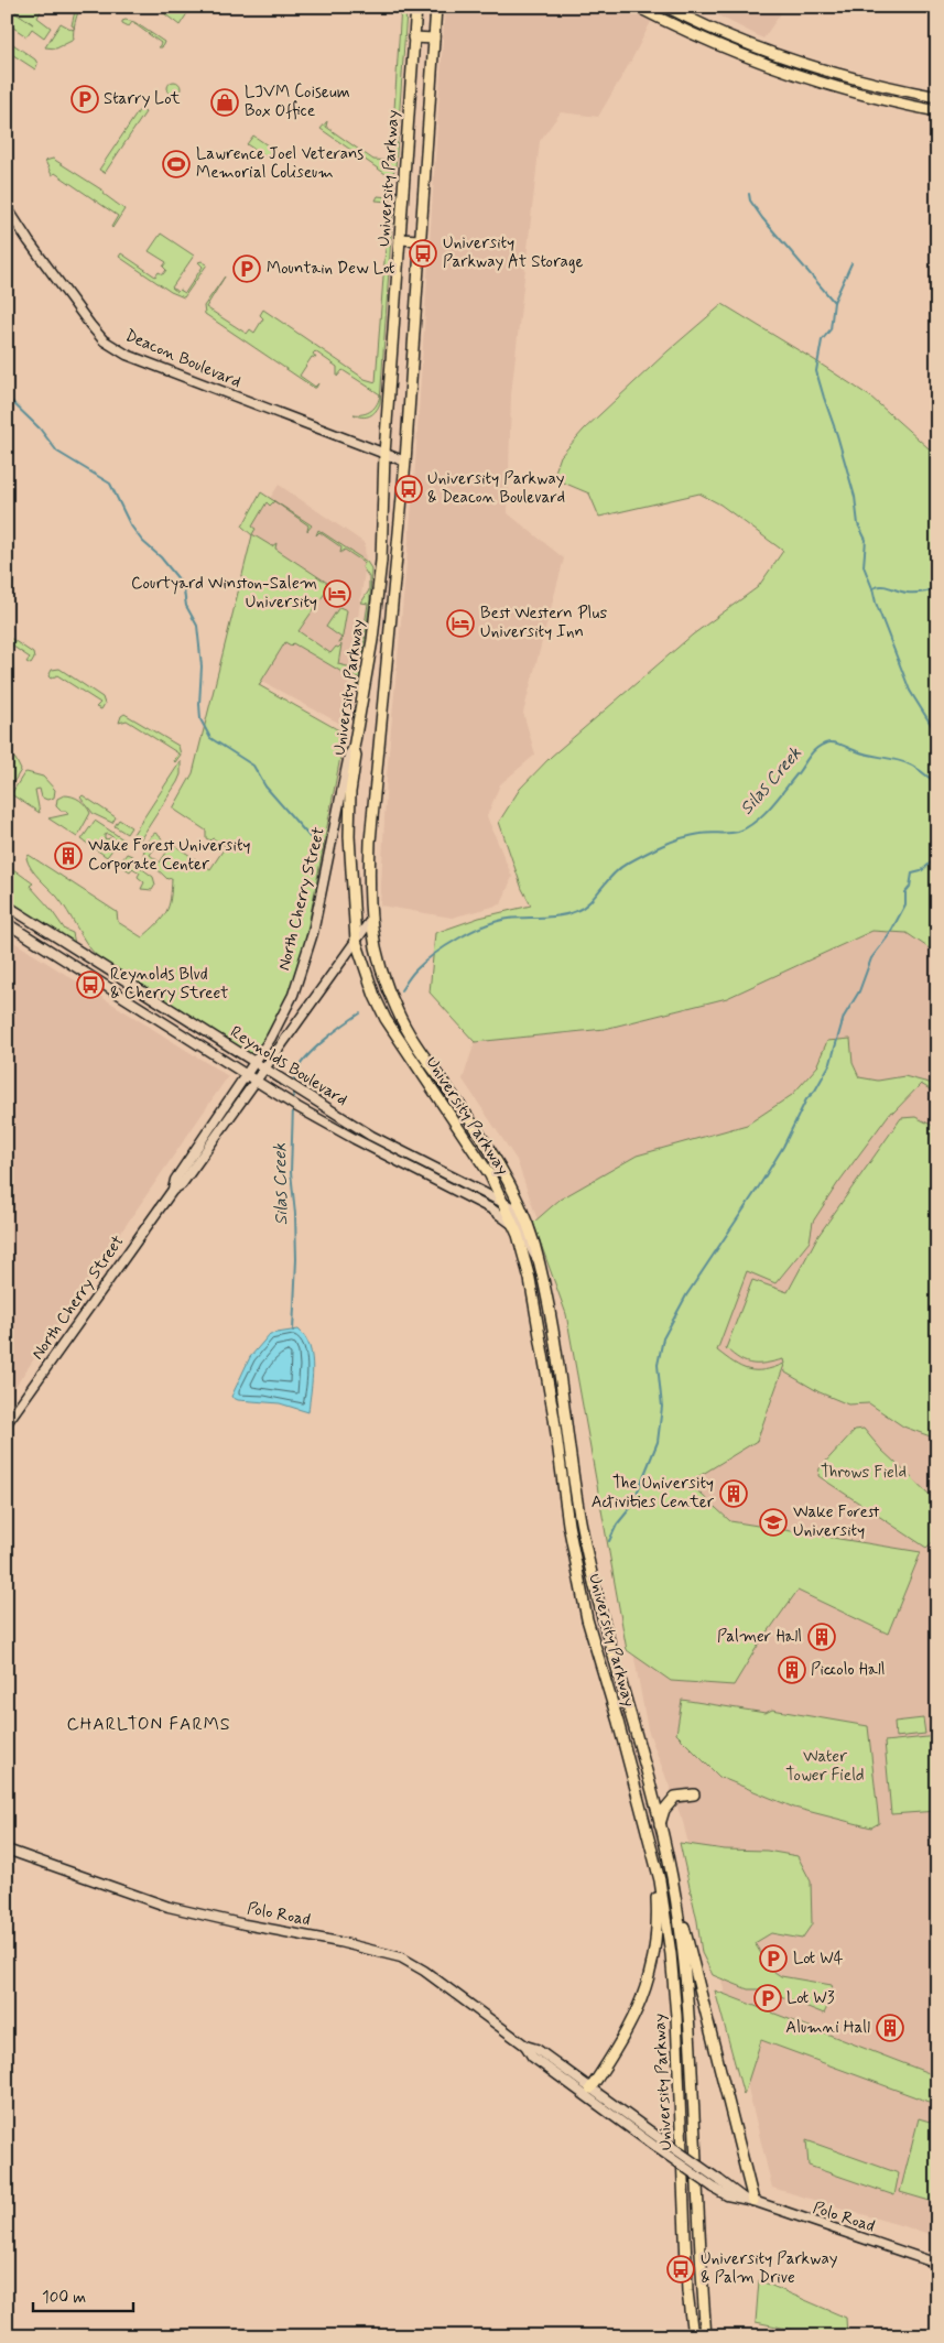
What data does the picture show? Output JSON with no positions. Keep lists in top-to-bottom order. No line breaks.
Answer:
{"streets":{"main road":["University Parkway","Deacon Boulevard","North Cherry Street","Reynolds Boulevard","Polo Road"]},"crossings":[["University Parkway","Deacon Boulevard"],["University Parkway","North Cherry Street"],["University Parkway","Reynolds Boulevard"],["North Cherry Street","Reynolds Boulevard"]],"districts":["CHARLTON FARMS"],"water":["Silas Creek"],"parks":["Throws Field","Water Tower Field"],"places":{"parking":["Starry Lot","Mountain Dew Lot","Lot W4","Lot W3"],"shop":["LJVM Coiseum Box Office"],"sports":["Lawrence Joel Veterans Memorial Coliseum"],"bus stop":["University Parkway At Storage","University Parkway & Deacon Boulevard","Reynolds Blvd & Cherry Street","University Parkway & Palm Drive"],"hotel":["Courtyard Winston-Salem University","Best Western Plus University Inn"],"building":["Wake Forest University Corporate Center","The University Activities Center","Palmer Hall","Piccolo Hall","Alumni Hall"],"school or university":["Wake Forest University"]},"scale_bar":"100 m"}
